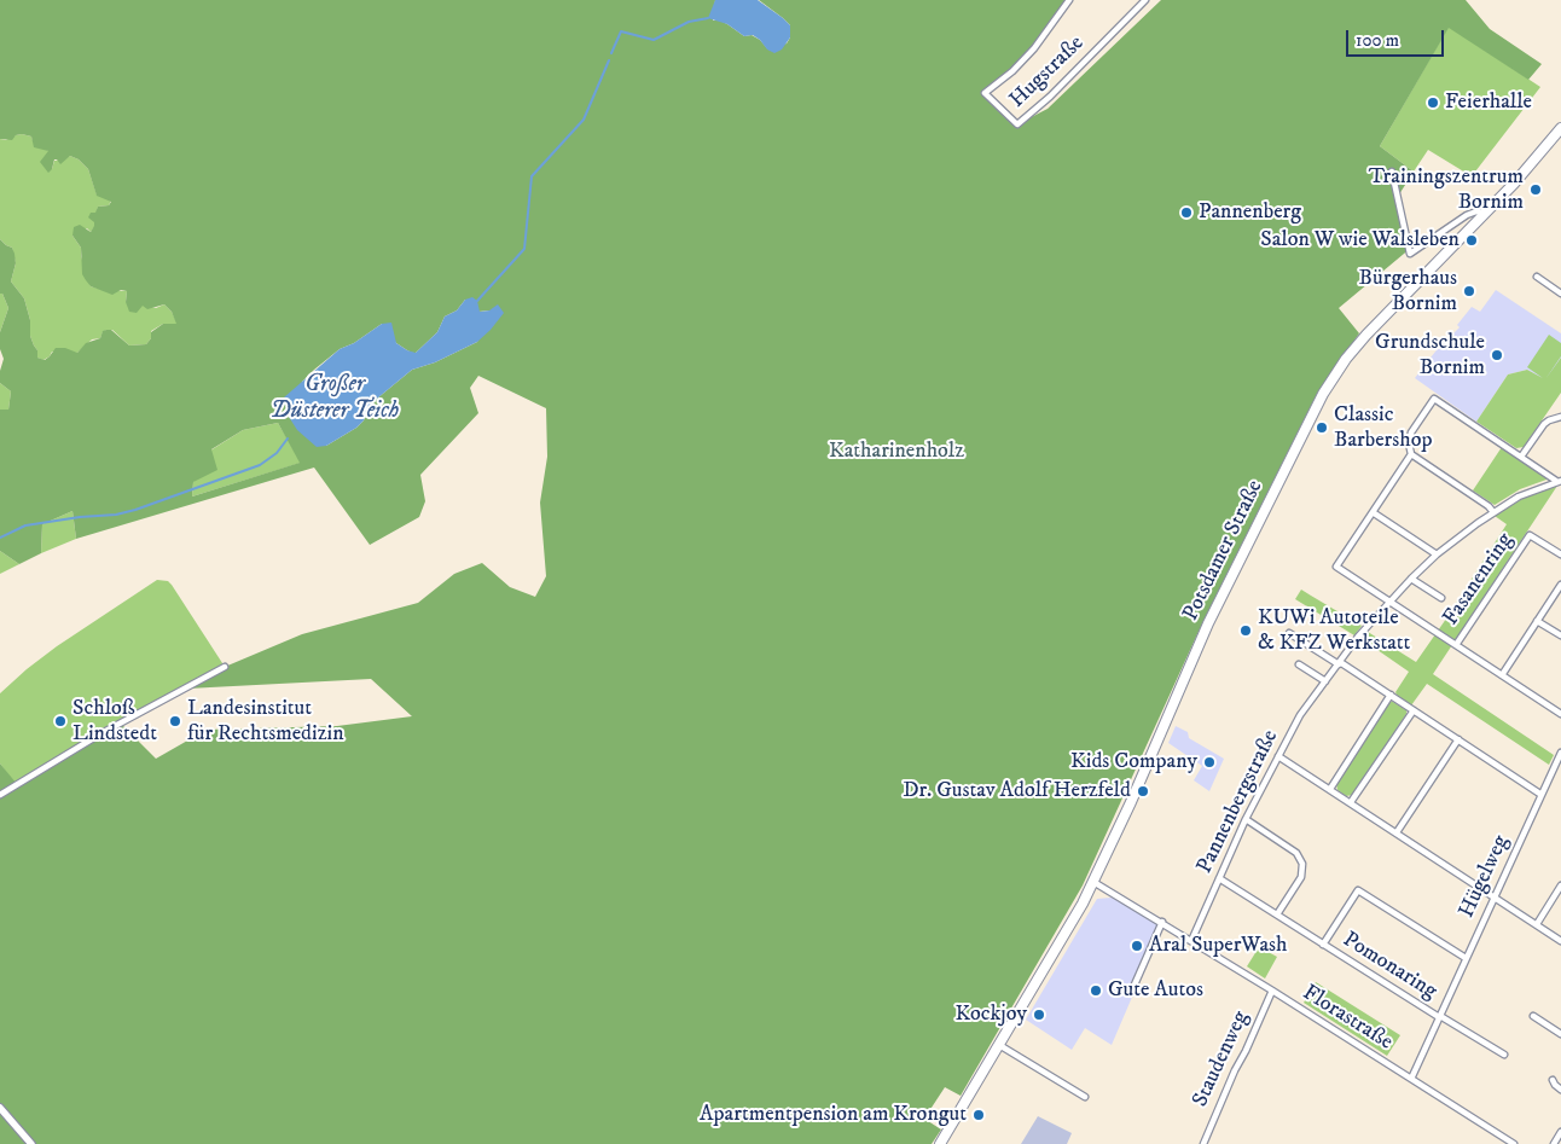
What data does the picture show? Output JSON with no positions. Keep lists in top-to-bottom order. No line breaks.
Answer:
{"streets":{"main road":["Potsdamer Straße"],"street":["Hugstraße","Fasanenring","Pannenbergstraße","Hügelweg","Pomonaring","Florastraße","Staudenweg"]},"crossings":[["Potsdamer Straße","Florastraße"],["Fasanenring","Pannenbergstraße"],["Pannenbergstraße","Pomonaring"],["Pannenbergstraße","Florastraße"],["Hügelweg","Pomonaring"],["Hügelweg","Florastraße"],["Florastraße","Staudenweg"]],"water":["Großer Düsterer Teich"],"parks":["Katharinenholz"],"places":["Feierhalle","Trainingszentrum Bornim","Pannenberg","Salon W wie Walsleben","Bürgerhaus Bornim","Grundschule Bornim","Classic Barbershop","KUWi Autoteile & KFZ Werkstatt","Schloß Lindstedt","Landesinstitut für Rechtsmedizin","Kids Company","Dr. Gustav Adolf Herzfeld","Aral SuperWash","Gute Autos","Kockjoy","Apartmentpension am Krongut"],"scale_bar":"100 m"}
